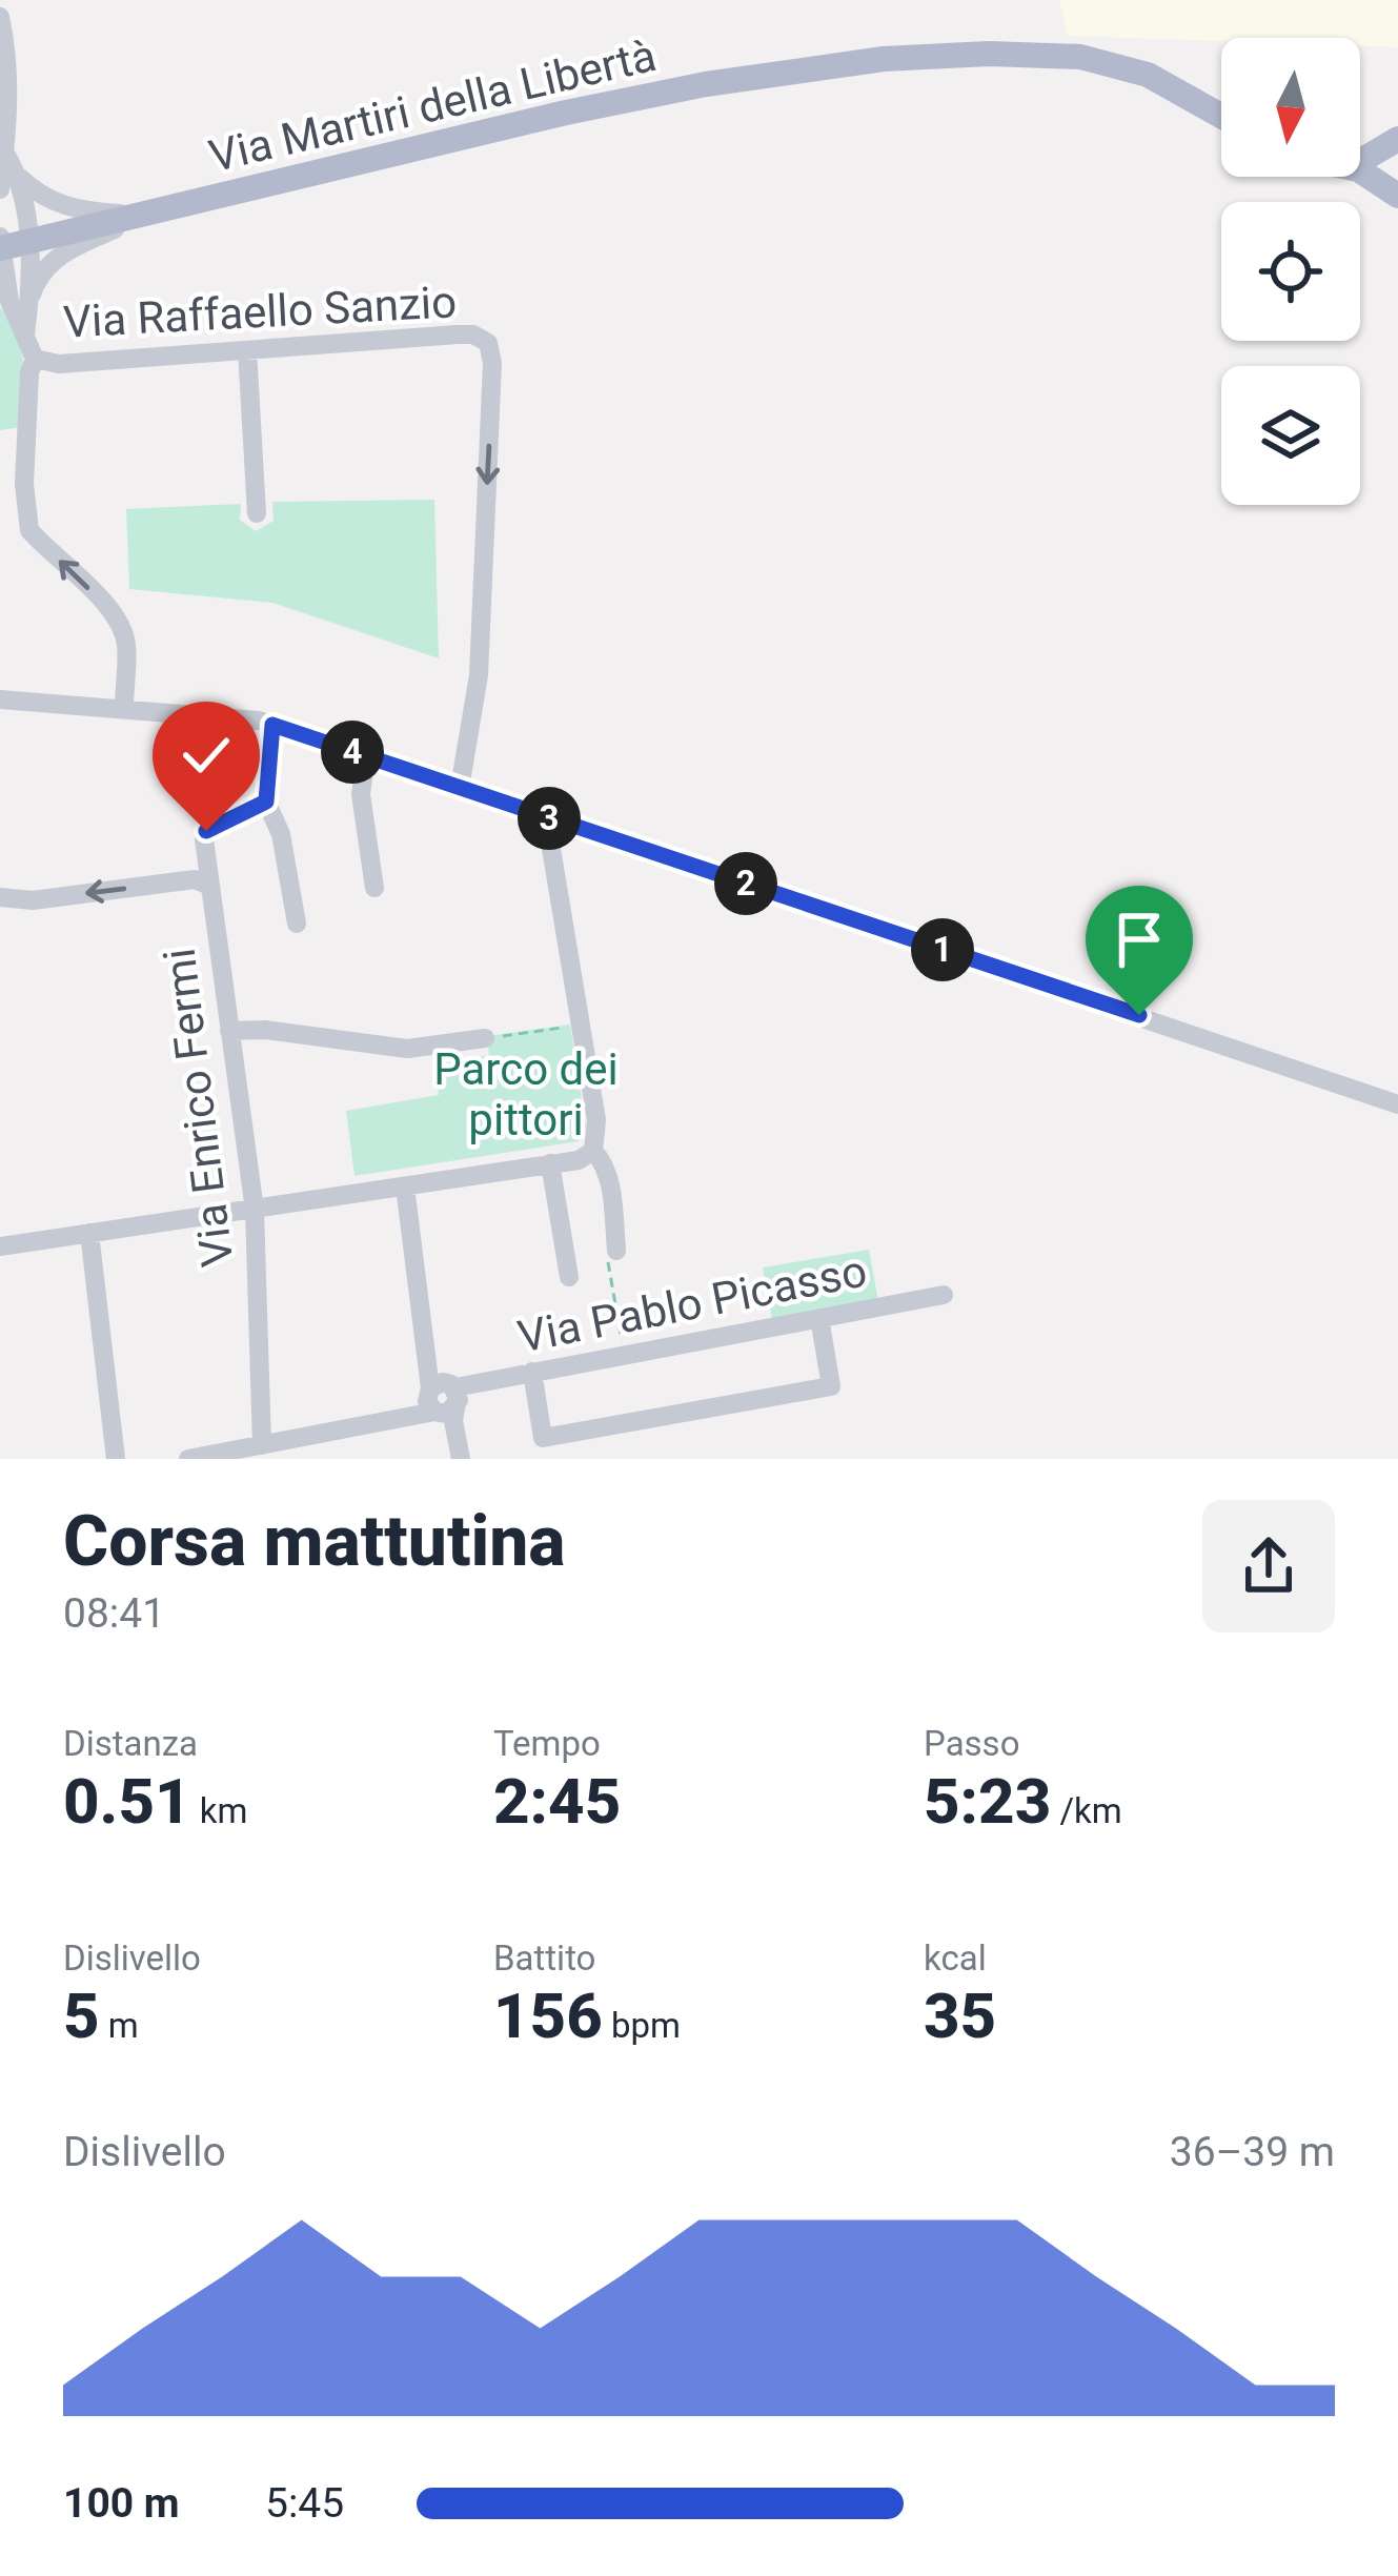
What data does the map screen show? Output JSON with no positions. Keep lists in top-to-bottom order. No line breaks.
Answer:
{"streets":{"main road":["Via Martiri della Libertà"],"street":["Via Raffaello Sanzio","Via Enrico Fermi","Via Pablo Picasso"]},"crossings":[["Via Enrico Fermi","Via Pablo Picasso"]],"parks":["Parco dei pittori"],"north":"bottom","page":{"pins":["4","3","2","1"],"heading":["Corsa mattutina","08:41"],"stats":[["Distanza","0.51 km"],["Tempo","2:45"],["Passo","5:23 /km"],["Dislivello","5 m"],["Battito","156 bpm"],["kcal","35"]],"chart":["Dislivello","36–39 m"],"list":[{"name":"100 m","note":"5:45"}]}}
